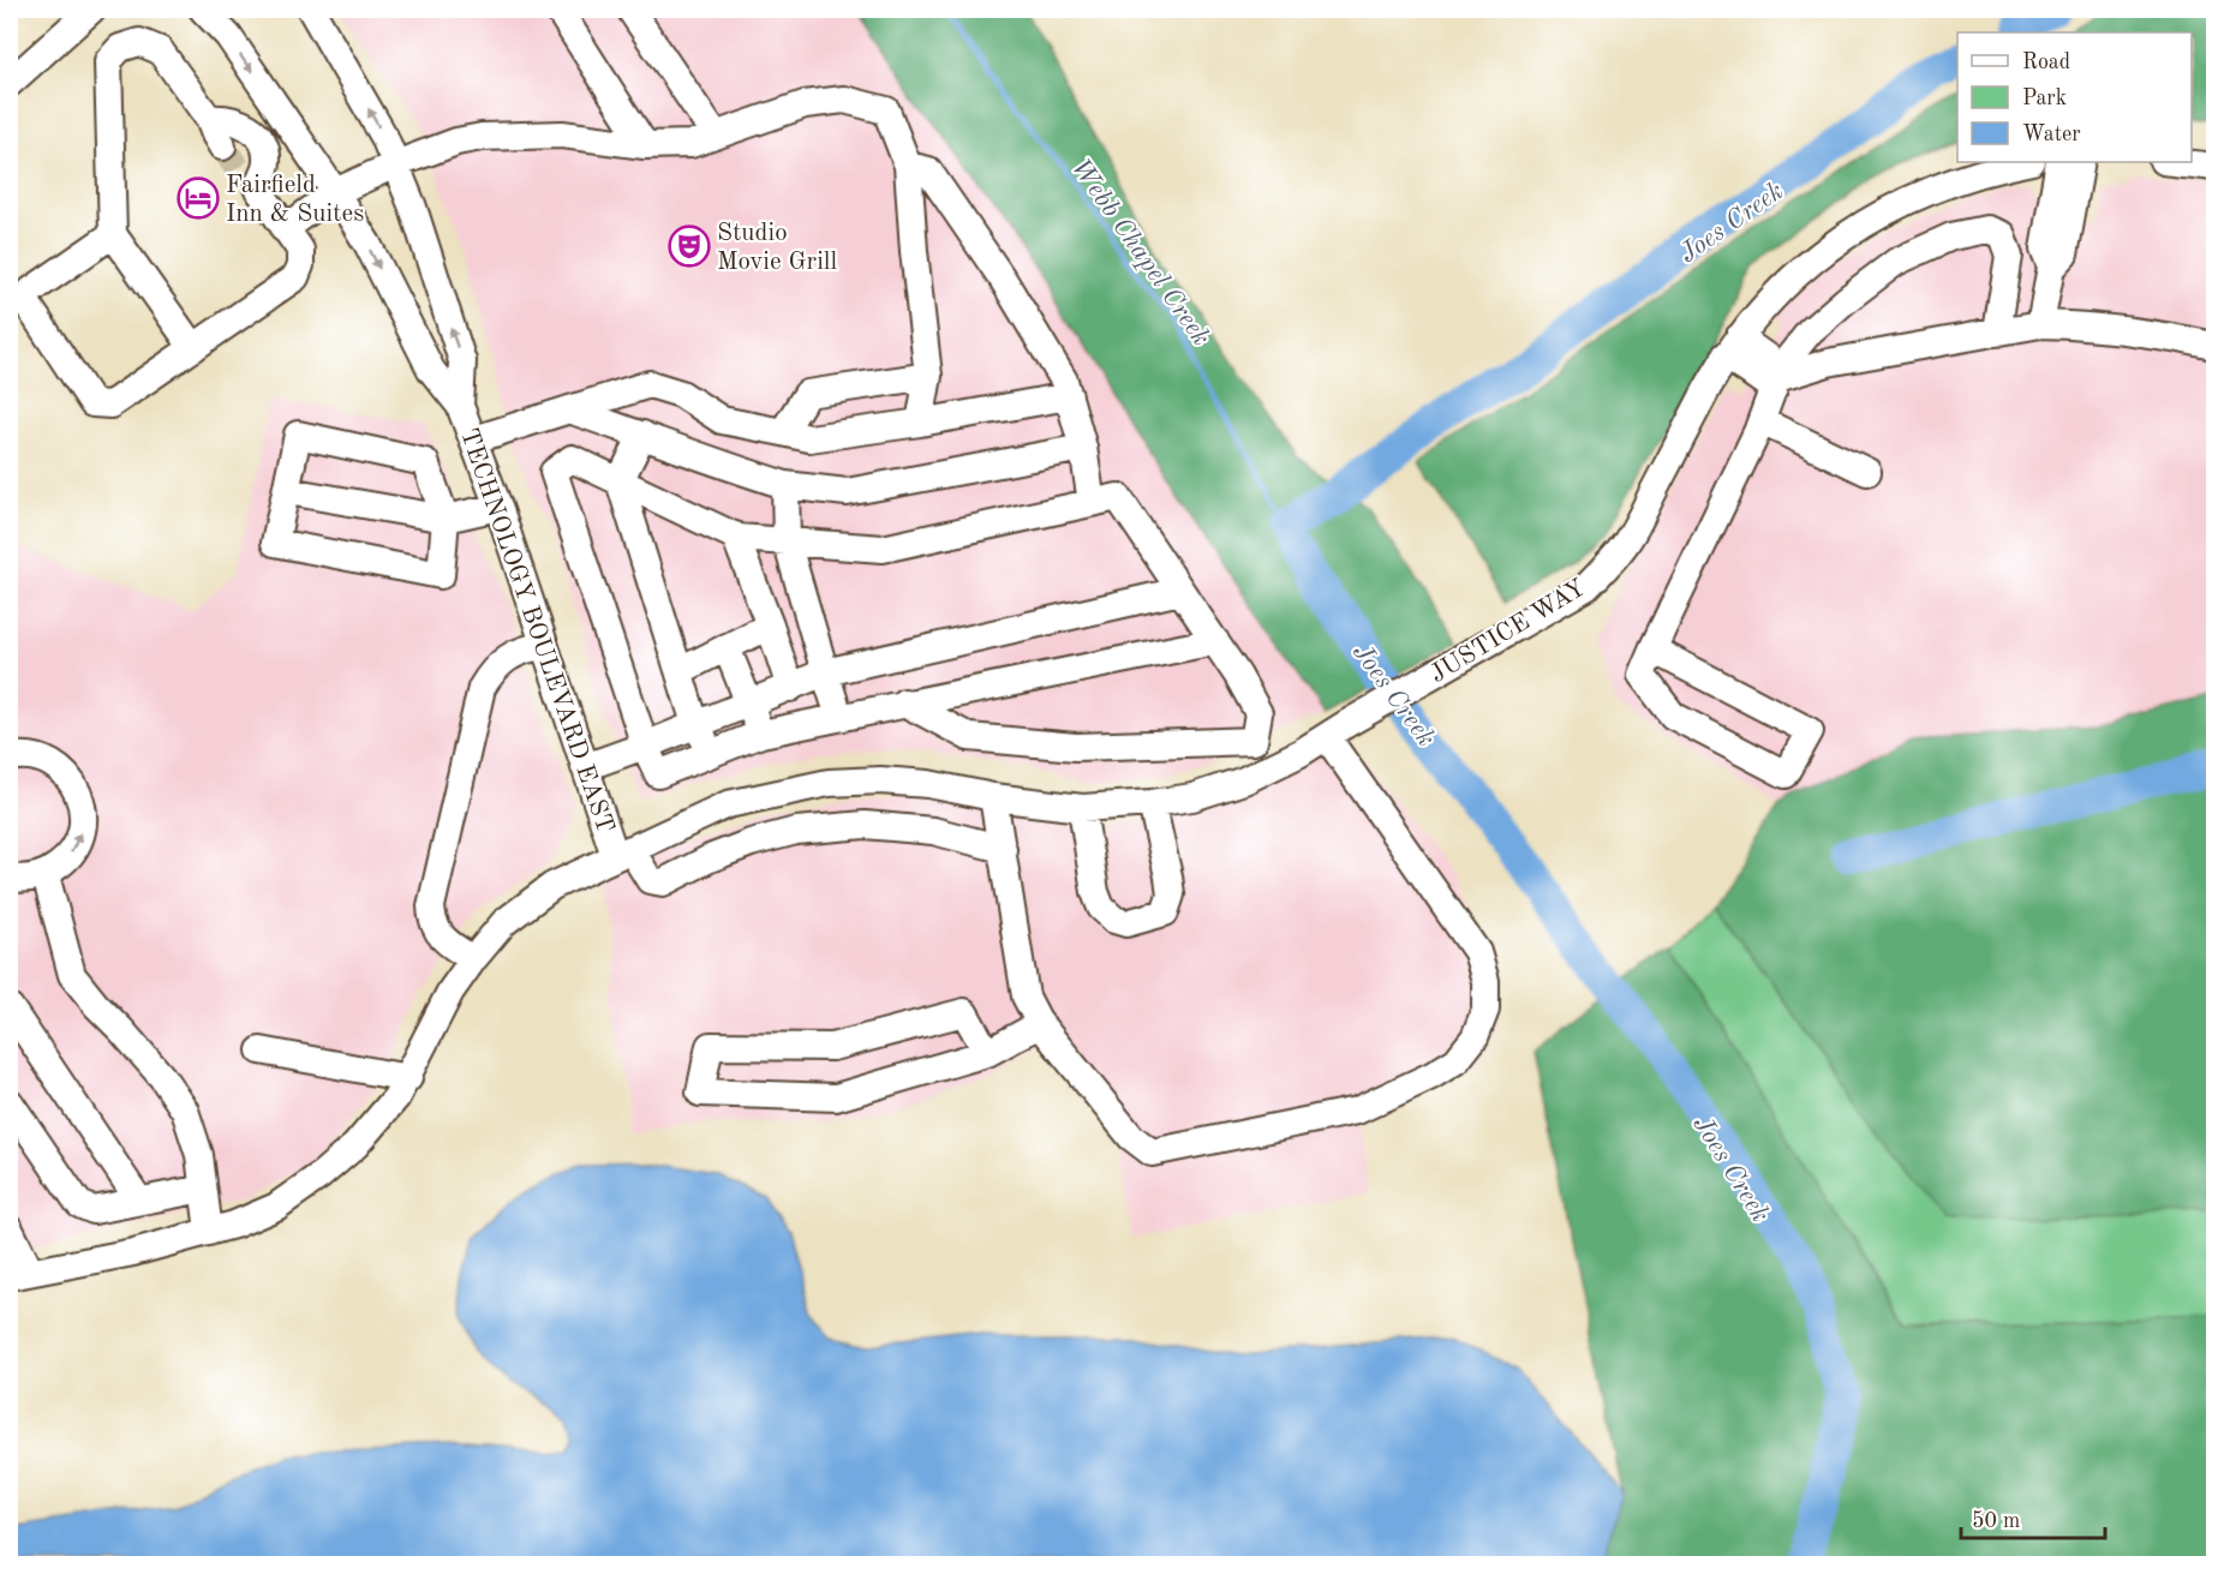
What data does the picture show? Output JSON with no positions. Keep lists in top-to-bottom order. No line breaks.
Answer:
{"streets":{"street":["TECHNOLOGY BOULEVARD EAST","JUSTICE WAY"]},"crossings":[["TECHNOLOGY BOULEVARD EAST","JUSTICE WAY"]],"water":["Joes Creek","Webb Chapel Creek"],"places":{"hotel":["Fairfield Inn & Suites"],"theatre":["Studio Movie Grill"]},"legend":["Road","Park","Water"],"scale_bar":"50 m"}
